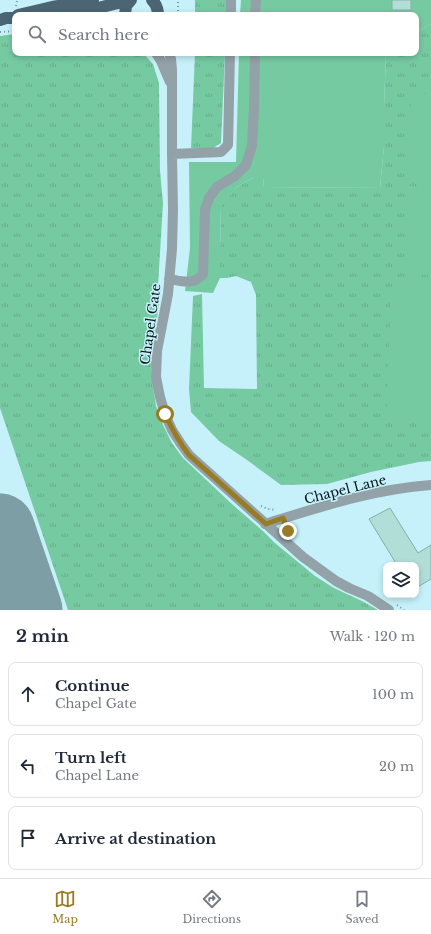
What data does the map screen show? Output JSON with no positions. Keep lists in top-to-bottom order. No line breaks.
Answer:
{"streets":{"street":["Chapel Gate","Chapel Lane"]},"crossings":[["Chapel Gate","Chapel Lane"]],"page":{"search":"Search here","heading":["2 min","Walk · 120 m"],"list":[["Continue","Chapel Gate","100 m"],["Turn left","Chapel Lane","20 m"],"Arrive at destination"],"nav":["Map","Directions","Saved"]}}
